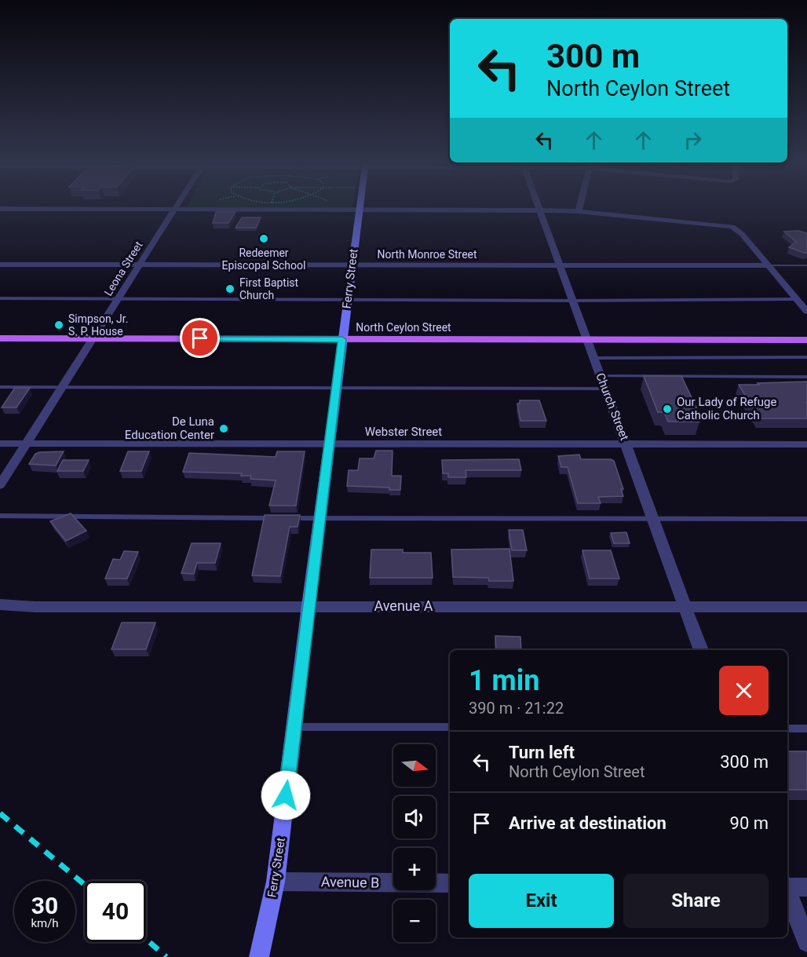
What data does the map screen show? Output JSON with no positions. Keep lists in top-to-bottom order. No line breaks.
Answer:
{"streets":{"main road":["North Ceylon Street"],"street":["North Monroe Street","Leona Street","Ferry Street","Church Street","Webster Street","Avenue A","Avenue B"]},"crossings":[["North Monroe Street","Leona Street"],["North Monroe Street","Ferry Street"],["North Monroe Street","Church Street"],["Leona Street","North Ceylon Street"],["Leona Street","Webster Street"],["Ferry Street","North Ceylon Street"],["Ferry Street","Webster Street"],["Ferry Street","Avenue A"],["Ferry Street","Avenue B"],["North Ceylon Street","Church Street"],["Church Street","Webster Street"],["Church Street","Avenue A"]],"places":["Redeemer Episcopal School","First Baptist Church","Simpson, Jr. S. P. House","Our Lady of Refuge Catholic Church","De Luna Education Center"],"north":"right","page":{"turn":["300 m","North Ceylon Street"],"heading":["1 min","390 m · 21:22"],"list":[{"name":"Turn left","note":"North Ceylon Street","value":"300 m"},{"name":"Arrive at destination","value":"90 m"}],"map_buttons":["+","−"],"buttons":["Exit","Share"],"speed":"30 km/h","limit":"40"}}
